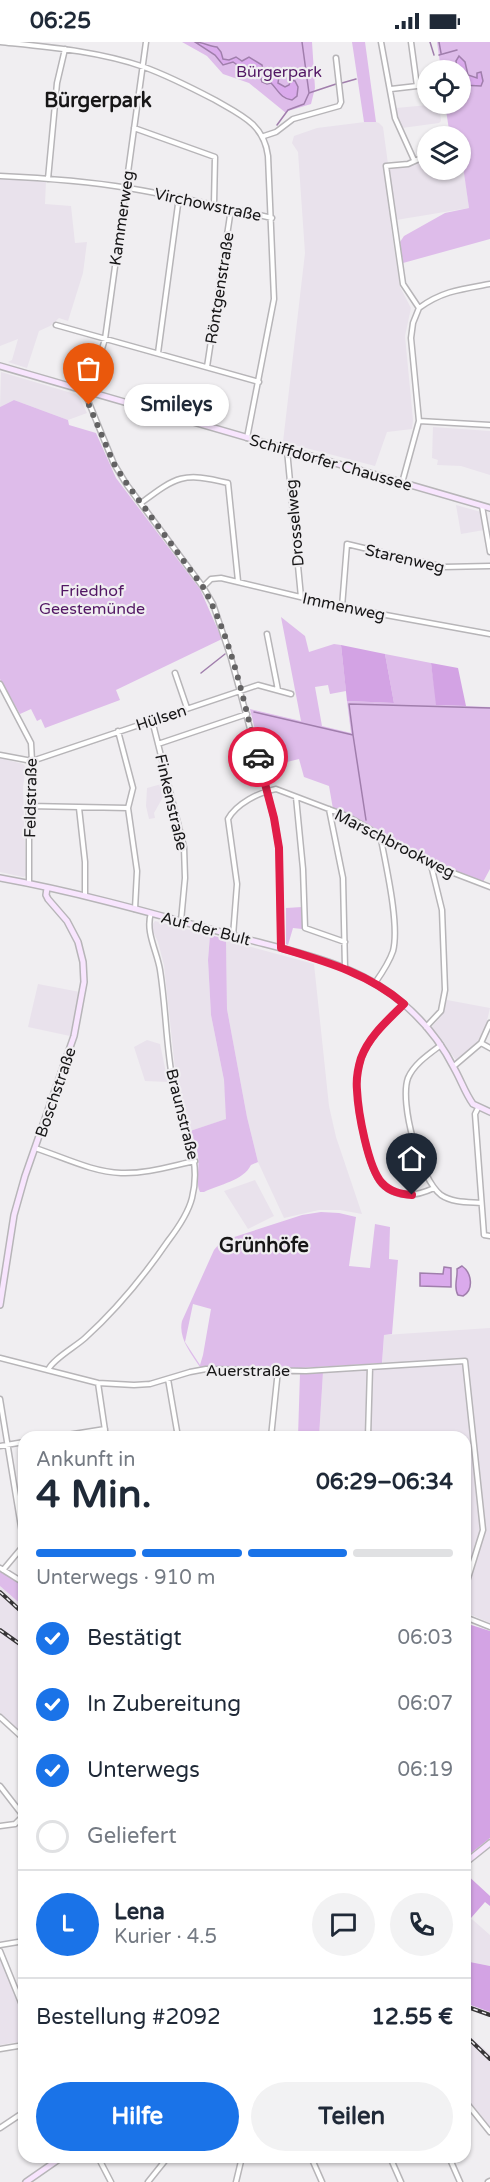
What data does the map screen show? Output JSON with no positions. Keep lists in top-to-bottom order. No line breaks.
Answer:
{"streets":{"street":["Virchowstraße","Kammerweg","Röntgenstraße","Schiffdorfer Chaussee","Drosselweg","Starenweg","Immenweg","Hülsen","Feldstraße","Finkenstraße","Marschbrookweg","Auf der Bult","Boschstraße","Braunstraße","Auerstraße"]},"crossings":[["Virchowstraße","Kammerweg"],["Virchowstraße","Röntgenstraße"],["Kammerweg","Schiffdorfer Chaussee"],["Schiffdorfer Chaussee","Drosselweg"],["Drosselweg","Immenweg"],["Starenweg","Immenweg"],["Hülsen","Feldstraße"],["Hülsen","Finkenstraße"],["Feldstraße","Auf der Bult"],["Finkenstraße","Auf der Bult"],["Auf der Bult","Boschstraße"],["Auf der Bult","Braunstraße"],["Braunstraße","Auerstraße"]],"districts":["Bürgerpark","Grünhöfe"],"parks":["Bürgerpark","Friedhof Geestemünde"],"places":["Smileys"],"page":{"status":"06:25","bubble":"Smileys","heading":["4 Min.","Ankunft in","06:29–06:34"],"panel":["Lena","Kurier · 4.5","Bestellung #2092","12.55 €"],"bar":"Unterwegs · 910 m","list":[["Bestätigt","06:03"],["In Zubereitung","06:07"],["Unterwegs","06:19"],"Geliefert"],"round":"L","buttons":["Hilfe","Teilen"]}}
